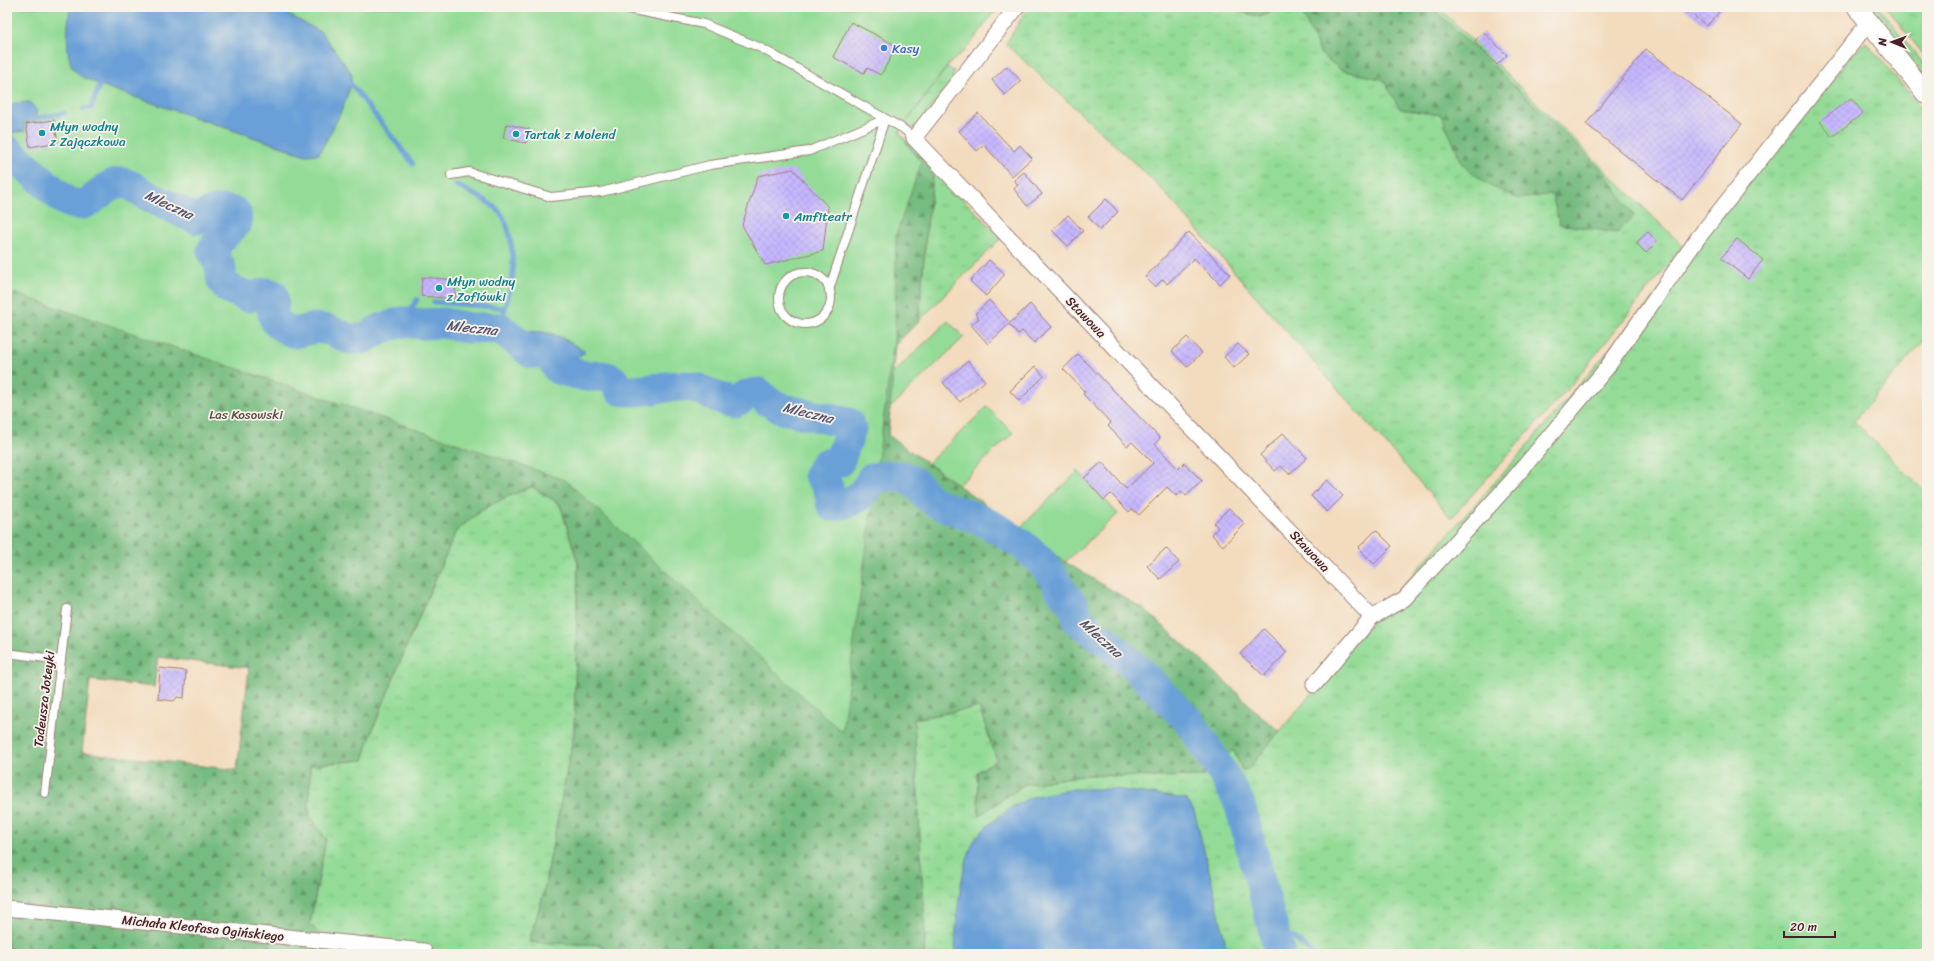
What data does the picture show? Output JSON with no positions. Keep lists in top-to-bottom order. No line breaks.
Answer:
{"streets":{"street":["Stawowa","Michała Kleofasa Ogińskiego"],"lane":["Tadeusza Joteyki"]},"water":["Mleczna"],"parks":["Las Kosowski"],"places":["Kasy","Młyn wodny z Zajączkowa","Tartak z Molend","Amfiteatr","Młyn wodny z Zofiówki"],"scale_bar":"20 m","north":"left"}
